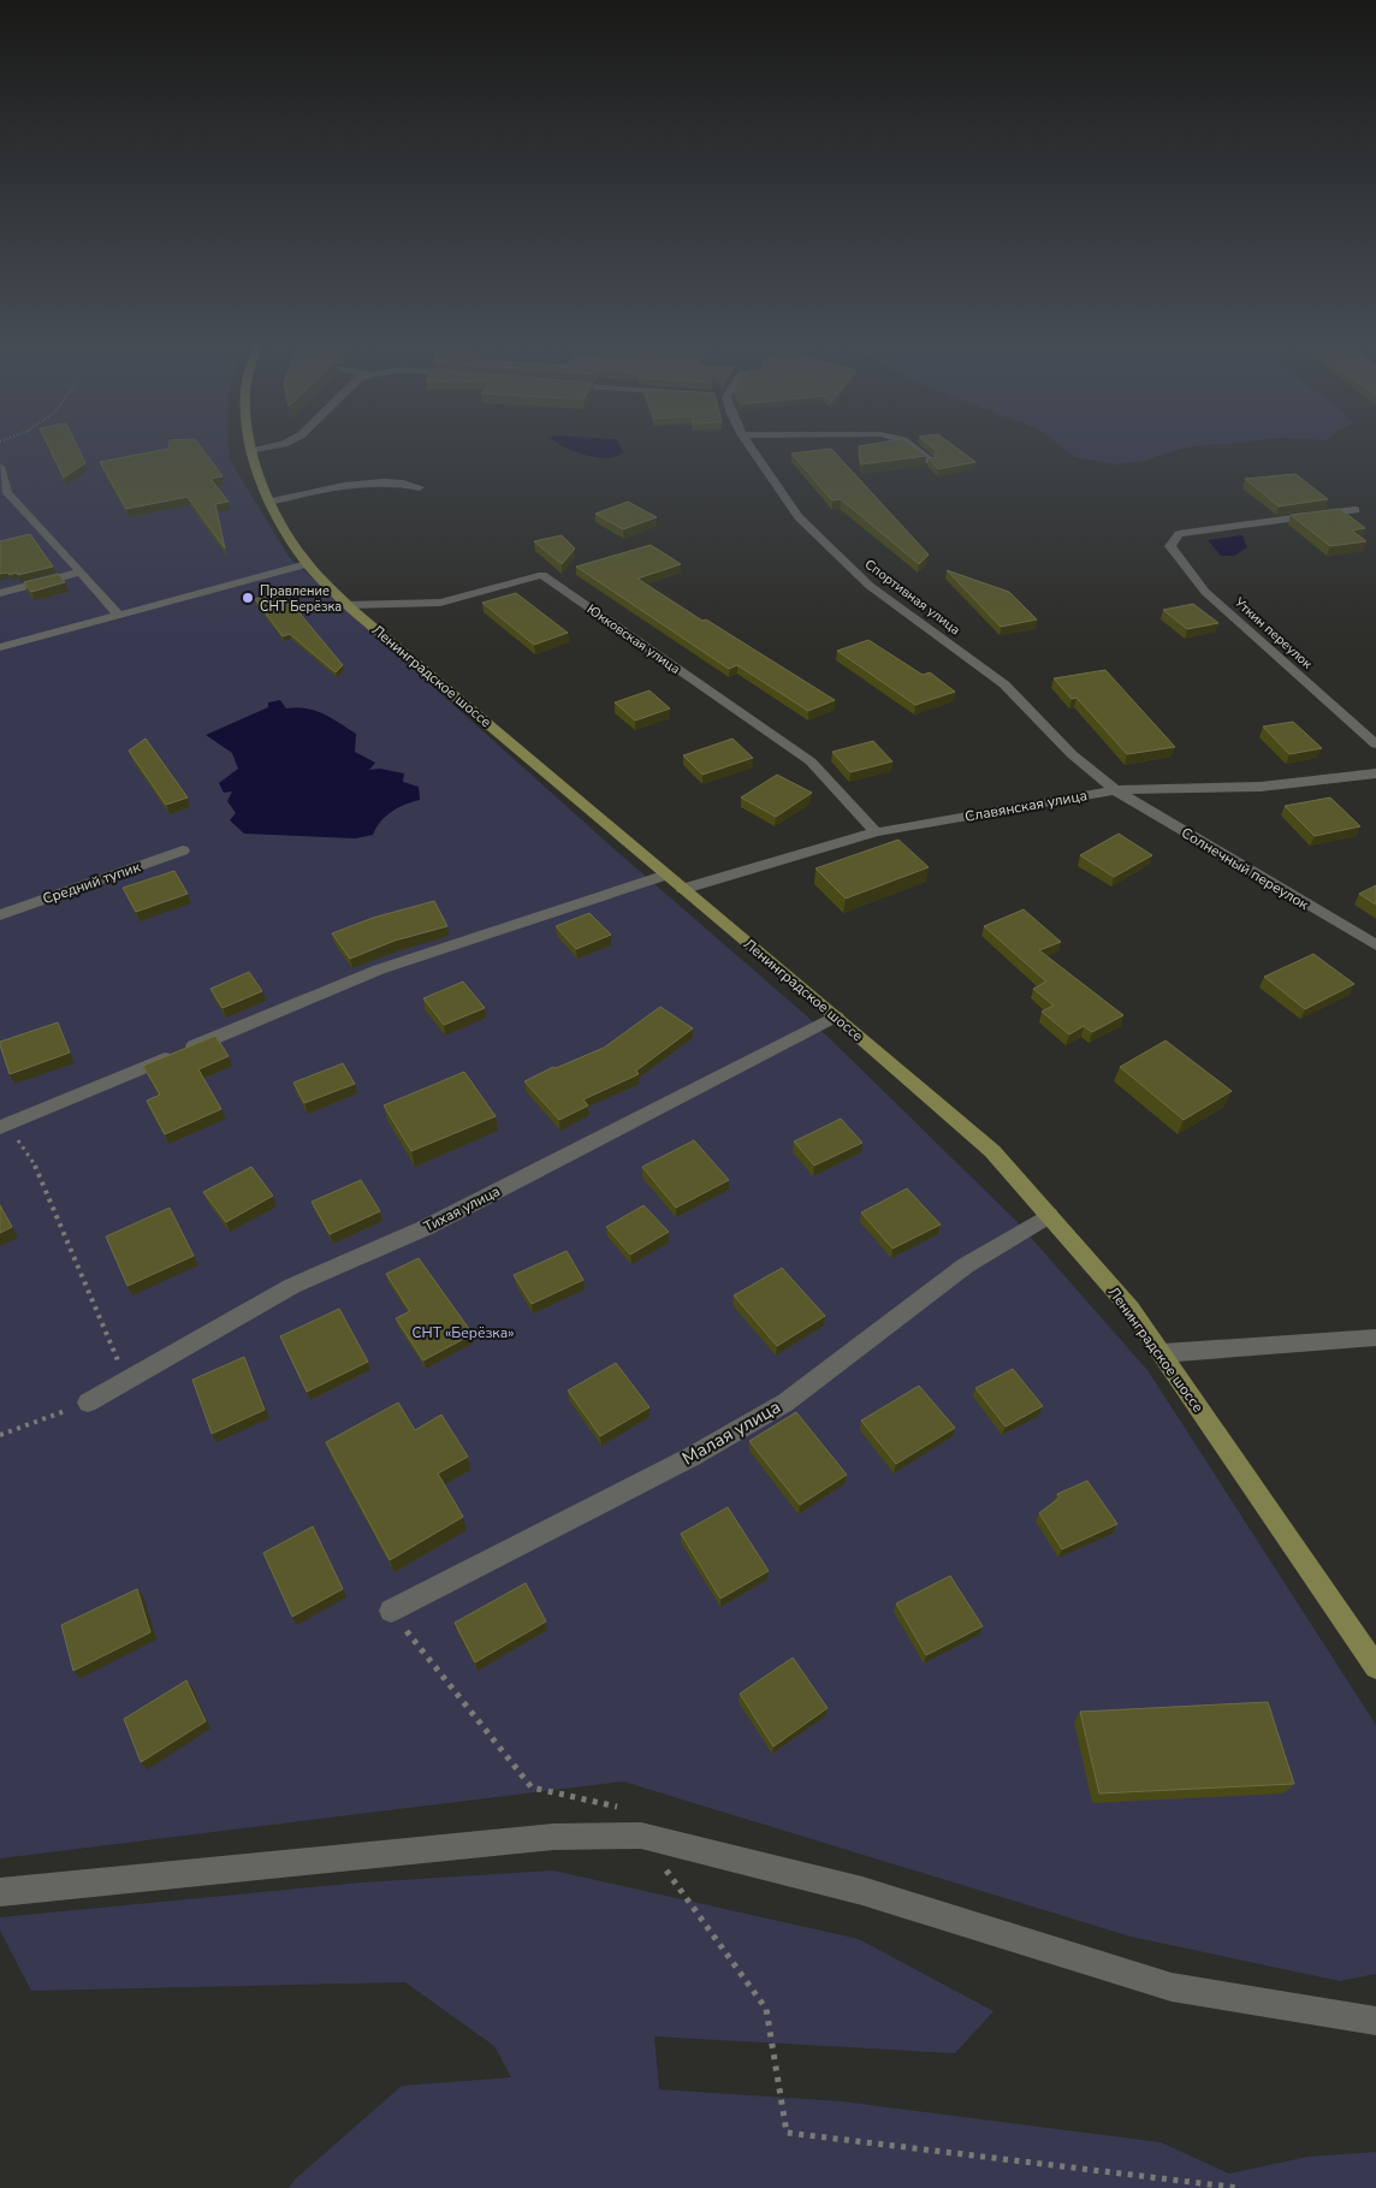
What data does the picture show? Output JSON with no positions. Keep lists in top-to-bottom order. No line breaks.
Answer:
{"streets":{"main road":["Ленинградское шоссе"],"street":["Спортивная улица","Уткин переулок","Юкковская улица","Славянская улица","Солнечный переулок","Средний тупик","Тихая улица","Малая улица"]},"crossings":[["Спортивная улица","Славянская улица"],["Спортивная улица","Солнечный переулок"],["Юкковская улица","Ленинградское шоссе"],["Юкковская улица","Славянская улица"],["Ленинградское шоссе","Славянская улица"],["Ленинградское шоссе","Тихая улица"],["Ленинградское шоссе","Малая улица"],["Славянская улица","Солнечный переулок"]],"parks":["СНТ «Берёзка»"],"places":["Правление СНТ Берёзка"]}
